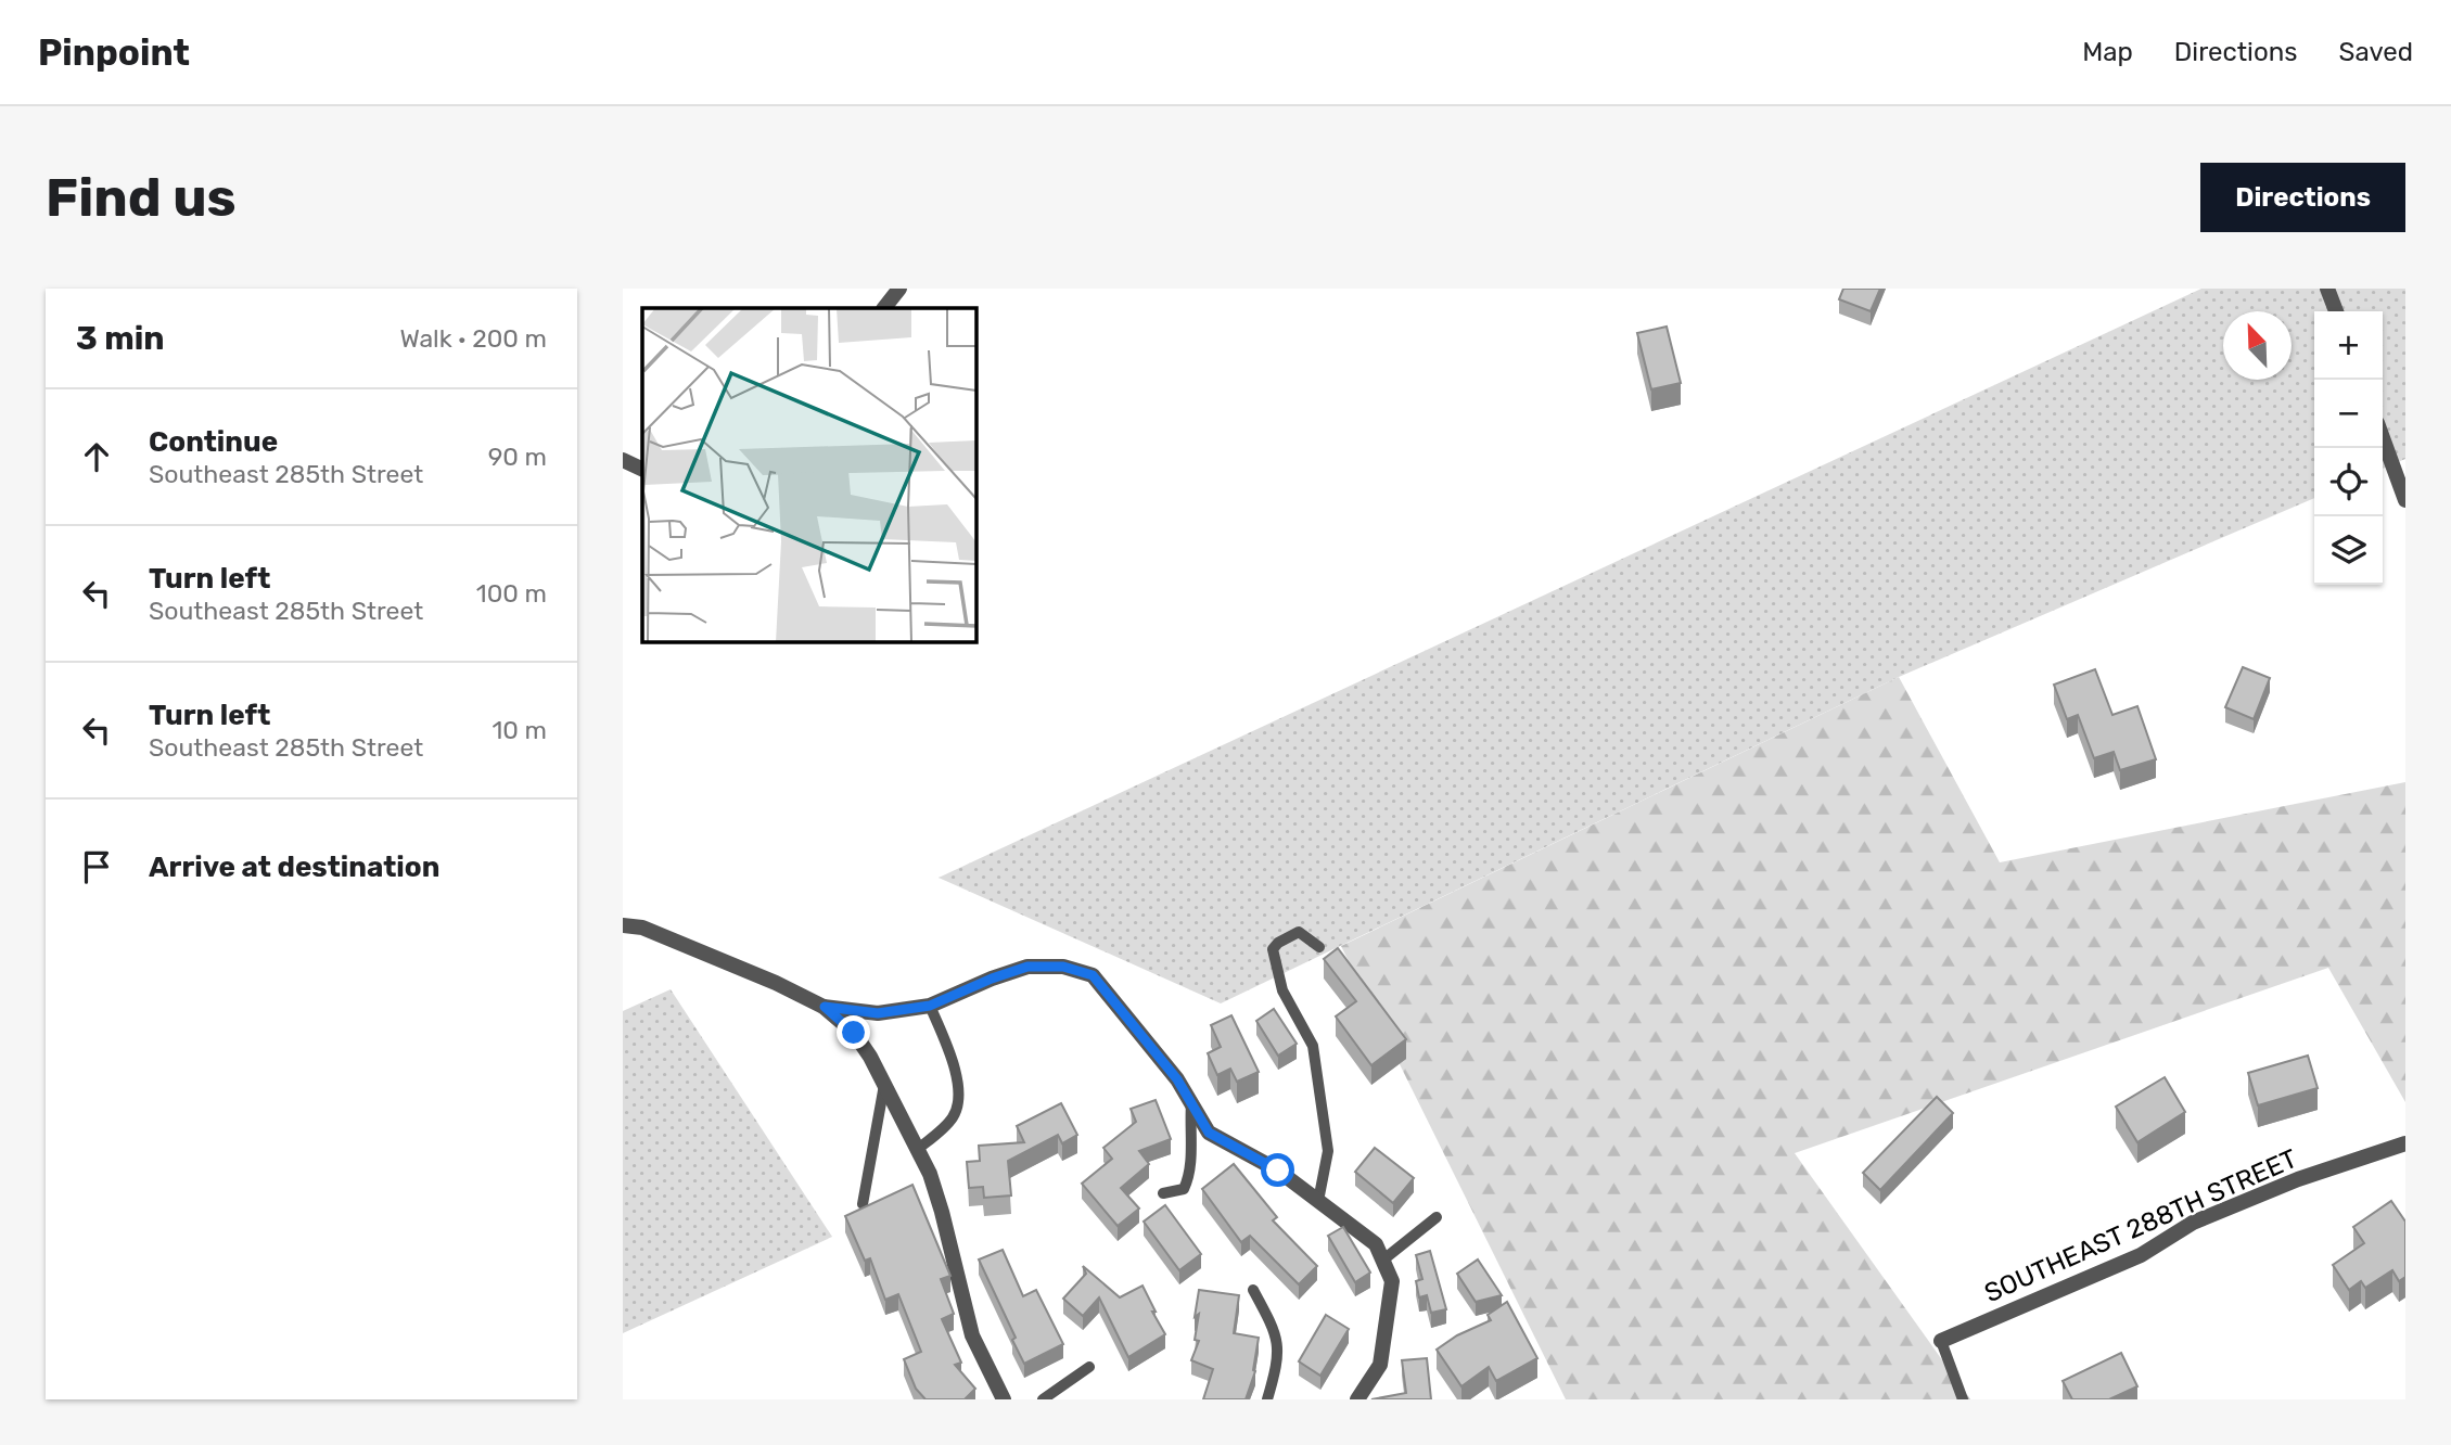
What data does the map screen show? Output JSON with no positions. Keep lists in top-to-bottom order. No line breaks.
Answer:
{"streets":{"street":["SOUTHEAST 288TH STREET"]},"north":"top left","page":{"header":"Pinpoint","nav":["Map","Directions","Saved"],"buttons":"Directions","title":"Find us","heading":["3 min","Walk · 200 m"],"map_buttons":["+","−"],"list":[["Continue","Southeast 285th Street","90 m"],["Turn left","Southeast 285th Street","100 m"],["Turn left","Southeast 285th Street","10 m"],"Arrive at destination"]}}
